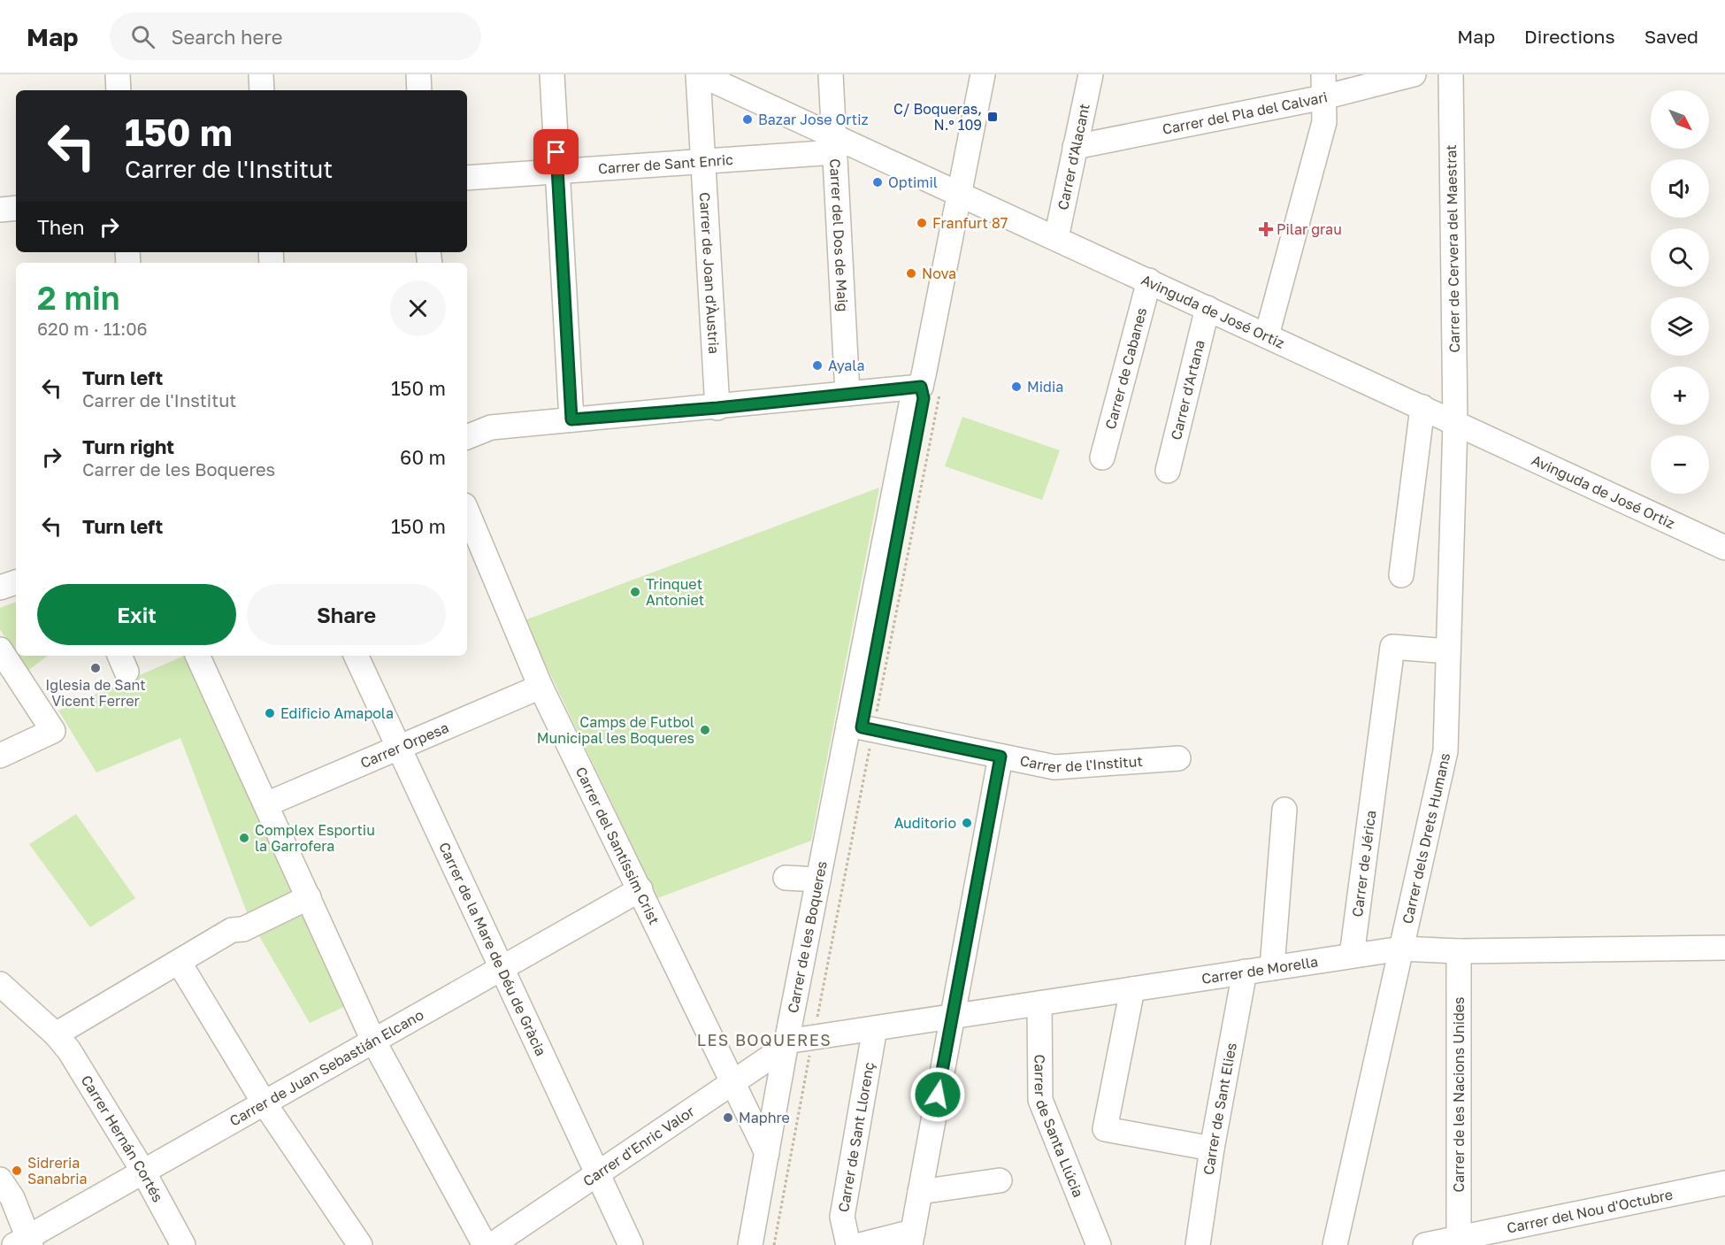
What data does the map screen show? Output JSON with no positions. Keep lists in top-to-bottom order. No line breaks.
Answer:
{"streets":{"street":["Carrer del Pla del Calvari","Carrer d'Alacant","Carrer de Sant Enric","Carrer del Dos de Maig","Carrer de Cervera del Maestrat","Carrer de Joan d'Àustria","Avinguda de José Ortiz","Carrer de Cabanes","Carrer d'Artana","Carrer Orpesa","Carrer de l'Institut","Carrer dels Drets Humans","Carrer del Santíssim Crist","Carrer de Jérica","Carrer de les Boqueres","Carrer de la Mare de Déu de Gràcia","Carrer de Morella","Carrer de Juan Sebastián Elcano","Carrer de les Nacions Unides","Carrer de Sant Elies","Carrer de Santa Llúcia","Carrer de Sant Llorenç","Carrer Hernán Cortés","Carrer d'Enric Valor","Carrer del Nou d'Octubre"]},"crossings":[["Carrer del Pla del Calvari","Carrer d'Alacant"],["Carrer d'Alacant","Avinguda de José Ortiz"],["Carrer de Sant Enric","Carrer del Dos de Maig"],["Carrer de Sant Enric","Carrer de Joan d'Àustria"],["Carrer de Sant Enric","Avinguda de José Ortiz"],["Carrer del Dos de Maig","Avinguda de José Ortiz"],["Carrer de Cervera del Maestrat","Avinguda de José Ortiz"],["Carrer de Cervera del Maestrat","Carrer dels Drets Humans"],["Carrer de Joan d'Àustria","Avinguda de José Ortiz"],["Avinguda de José Ortiz","Carrer de Cabanes"],["Avinguda de José Ortiz","Carrer d'Artana"],["Avinguda de José Ortiz","Carrer dels Drets Humans"],["Avinguda de José Ortiz","Carrer de les Boqueres"],["Carrer Orpesa","Carrer del Santíssim Crist"],["Carrer Orpesa","Carrer de la Mare de Déu de Gràcia"],["Carrer de l'Institut","Carrer de les Boqueres"],["Carrer dels Drets Humans","Carrer de Jérica"],["Carrer dels Drets Humans","Carrer de Morella"],["Carrer del Santíssim Crist","Carrer de les Boqueres"],["Carrer del Santíssim Crist","Carrer de Juan Sebastián Elcano"],["Carrer del Santíssim Crist","Carrer d'Enric Valor"],["Carrer de Jérica","Carrer de Morella"],["Carrer de les Boqueres","Carrer de Morella"],["Carrer de les Boqueres","Carrer d'Enric Valor"],["Carrer de la Mare de Déu de Gràcia","Carrer de Juan Sebastián Elcano"],["Carrer de la Mare de Déu de Gràcia","Carrer d'Enric Valor"],["Carrer de Morella","Carrer de les Nacions Unides"],["Carrer de Morella","Carrer de Sant Elies"],["Carrer de Morella","Carrer de Santa Llúcia"],["Carrer de Morella","Carrer de Sant Llorenç"],["Carrer de Morella","Carrer d'Enric Valor"],["Carrer de Juan Sebastián Elcano","Carrer Hernán Cortés"],["Carrer de les Nacions Unides","Carrer del Nou d'Octubre"]],"districts":["LES BOQUERES"],"places":{"transit":["C/ Boqueras, N.º 109"],"other":["Bazar Jose Ortiz","Optimil","Franfurt 87","Nova","Ayala","Midia","Trinquet Antoniet","Iglesia de Sant Vicent Ferrer","Edificio Amapola","Camps de Futbol Municipal les Boqueres","Auditorio","Complex Esportiu la Garrofera","Maphre","Sidreria Sanabria"],"health":["Pilar grau"]},"north":"bottom right","page":{"header":"Map","search":"Search here","nav":["Map","Directions","Saved"],"map_buttons":["+","−"],"turn":["150 m","Carrer de l'Institut"],"then":"Then","heading":["2 min","620 m · 11:06"],"list":[{"name":"Turn left","note":"Carrer de l'Institut","value":"150 m"},{"name":"Turn right","note":"Carrer de les Boqueres","value":"60 m"},{"name":"Turn left","value":"150 m"}],"buttons":["Exit","Share"]}}
